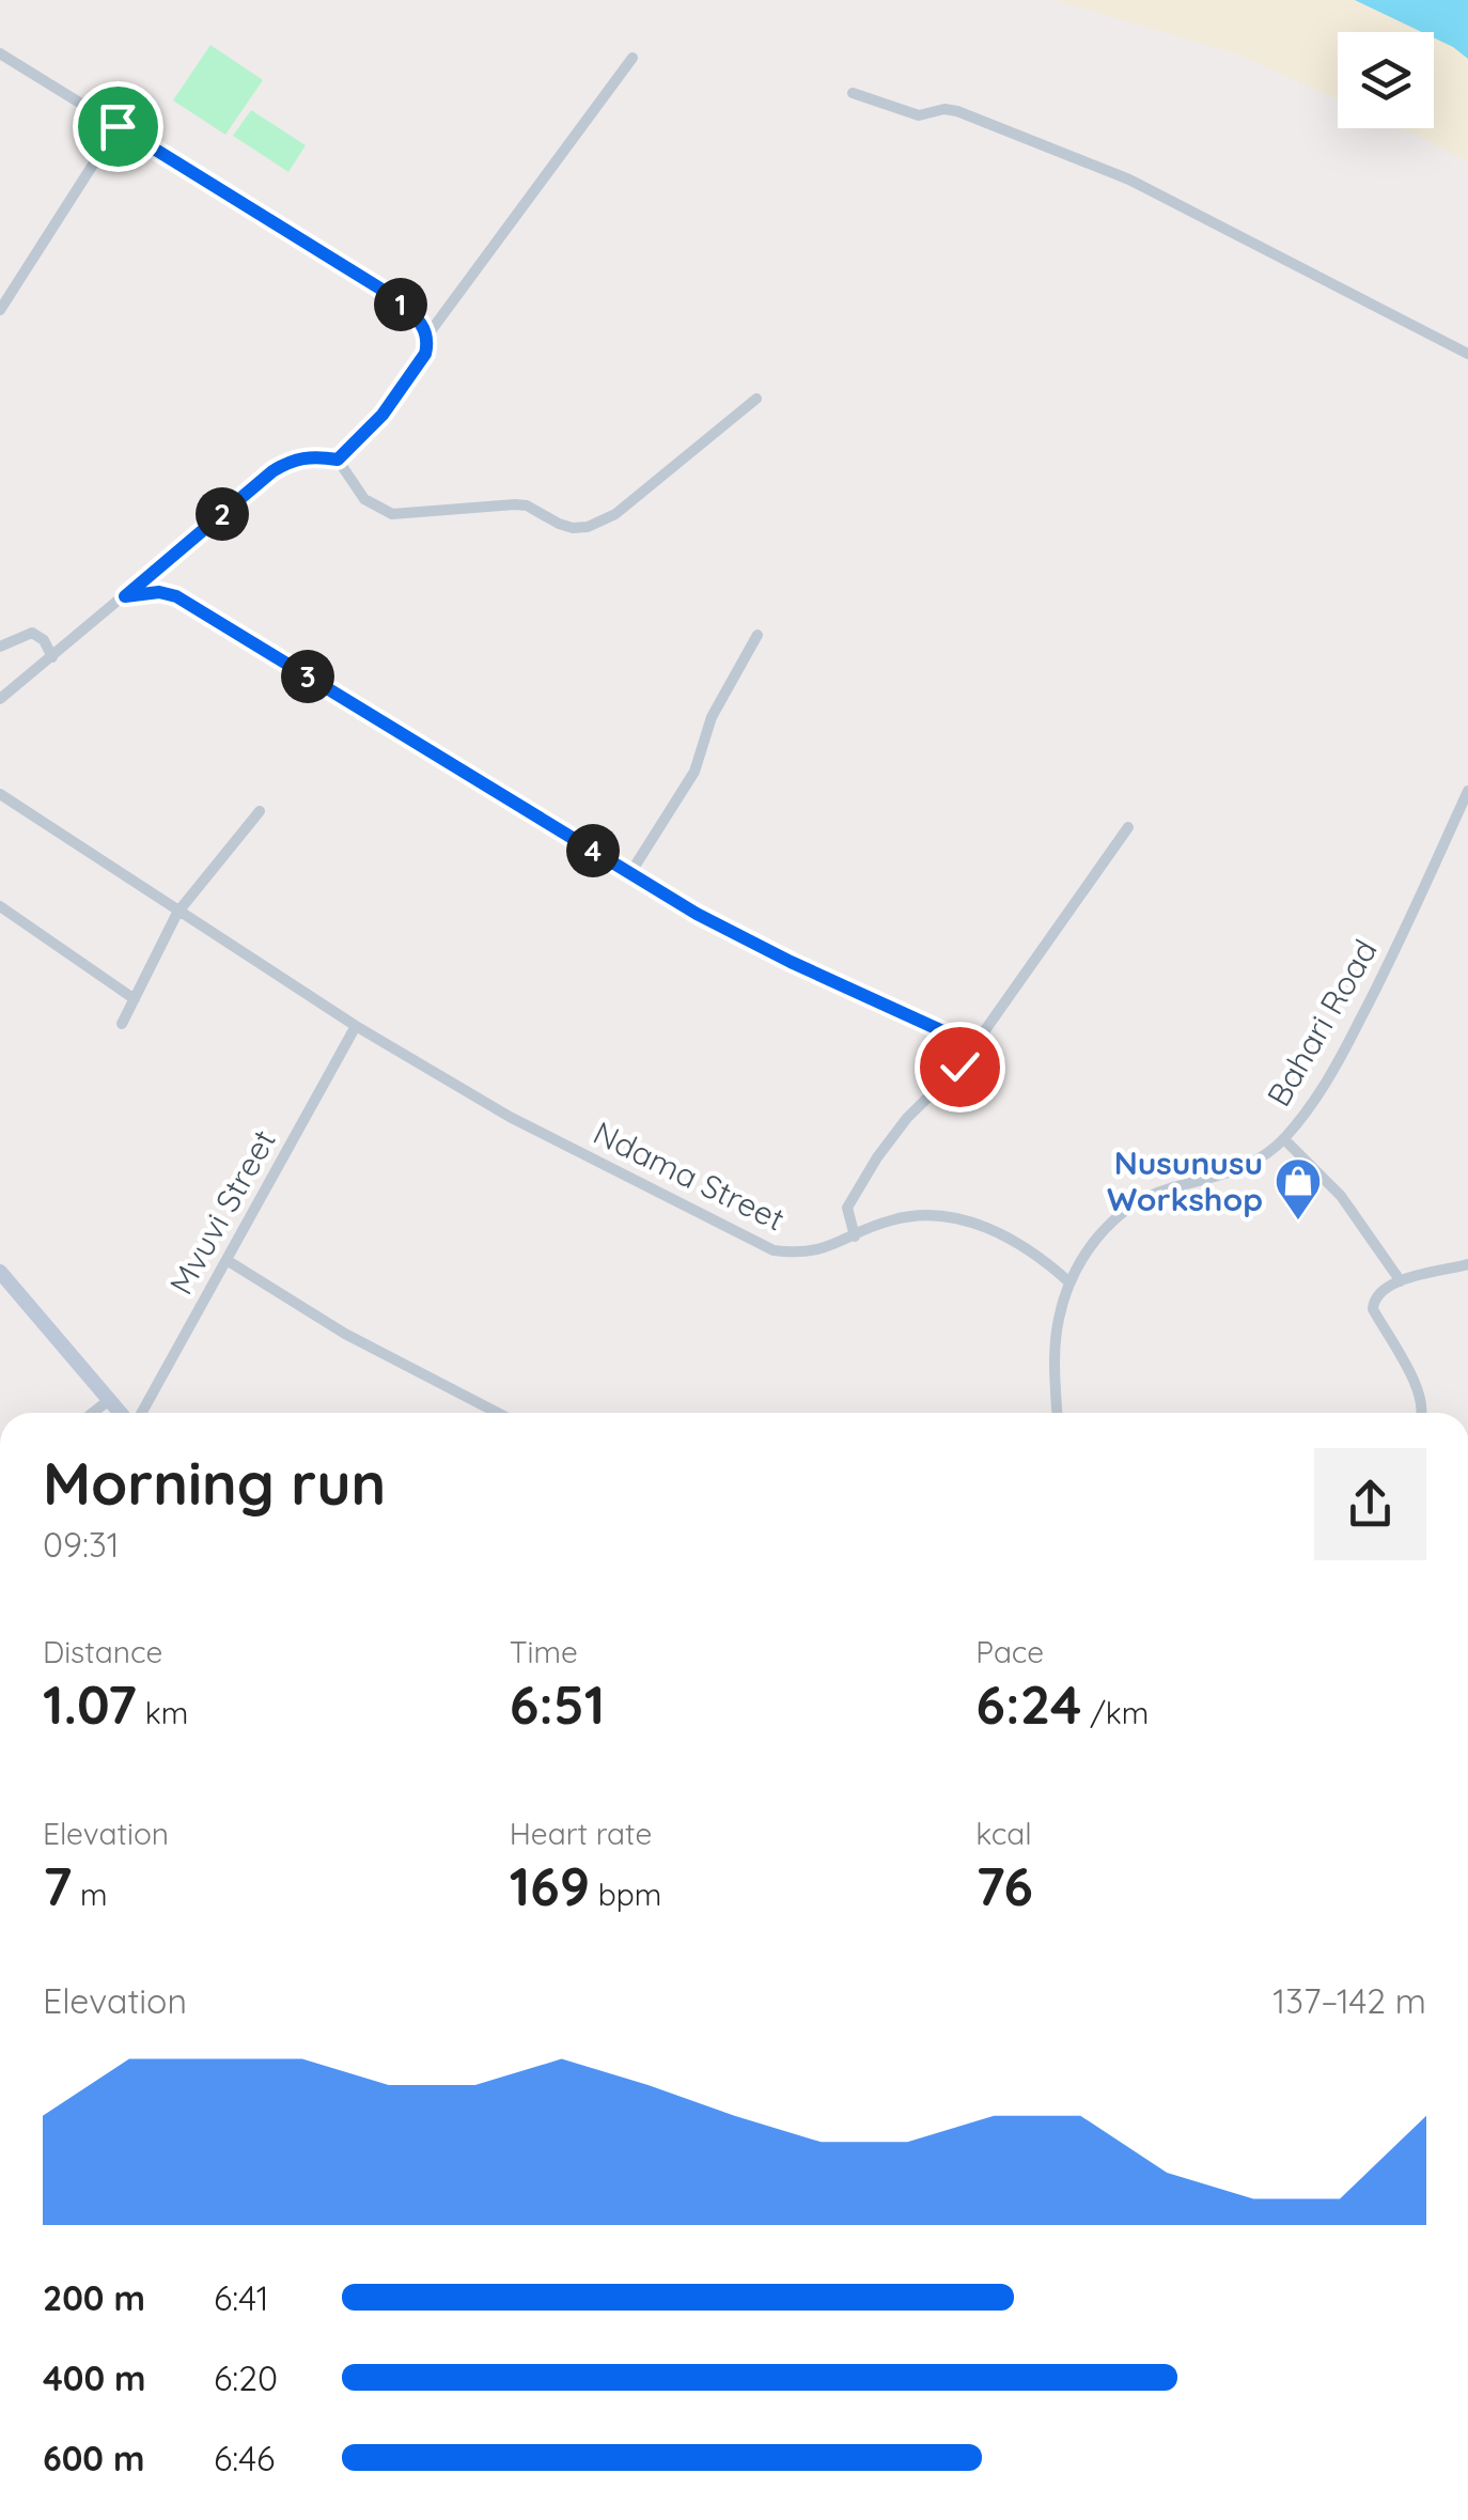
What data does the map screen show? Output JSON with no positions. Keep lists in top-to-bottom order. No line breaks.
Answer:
{"streets":{"street":["Bahari Road","Ndama Street","Mvuvi Street"]},"crossings":[["Bahari Road","Ndama Street"],["Ndama Street","Mvuvi Street"]],"places":{"shop":["Nusunusu Workshop"]},"page":{"pins":["1","2","3","4"],"heading":["Morning run","09:31"],"stats":[["Distance","1.07 km"],["Time","6:51"],["Pace","6:24 /km"],["Elevation","7 m"],["Heart rate","169 bpm"],["kcal","76"]],"chart":["Elevation","137–142 m"],"list":[{"name":"200 m","note":"6:41"},{"name":"400 m","note":"6:20"},{"name":"600 m","note":"6:46"}]}}
